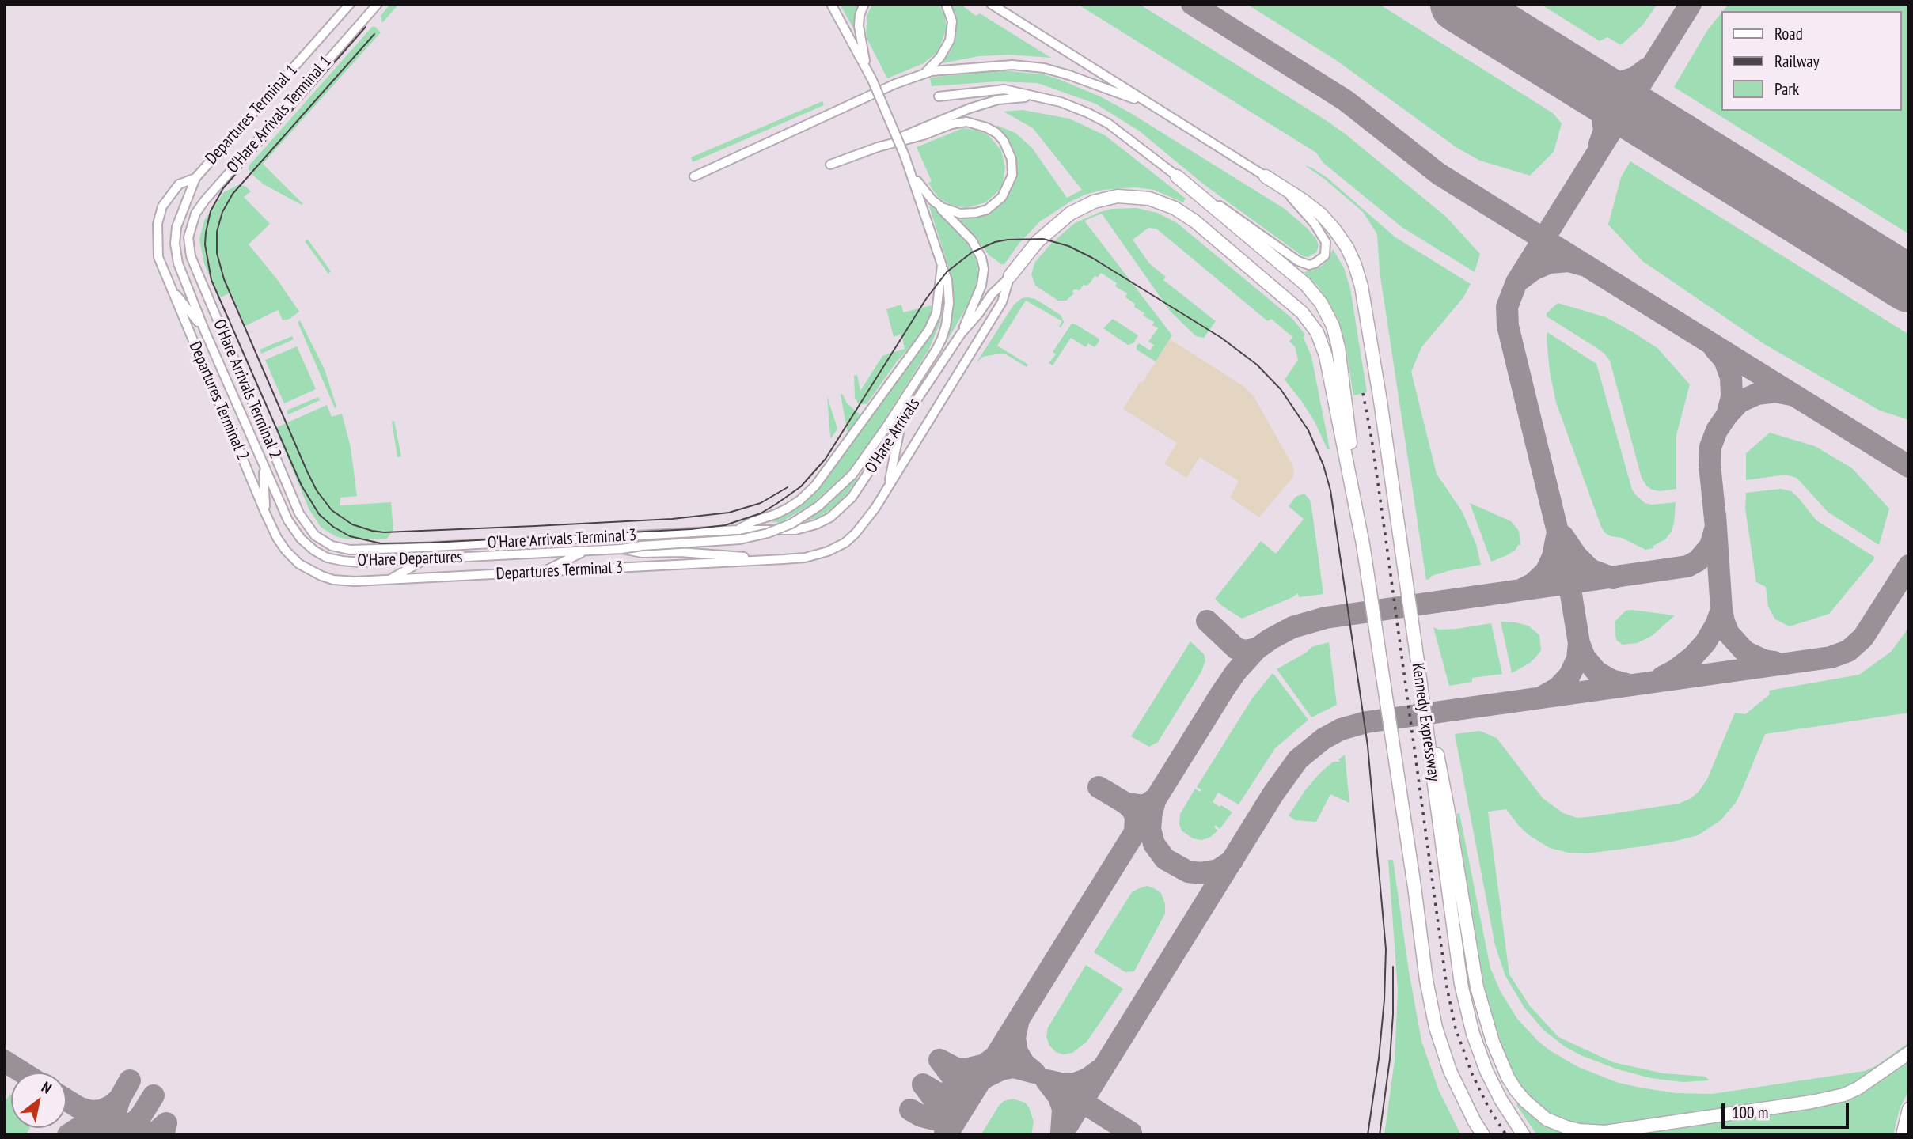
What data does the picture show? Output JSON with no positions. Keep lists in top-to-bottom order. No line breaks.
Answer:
{"streets":{"highway":["Kennedy Expressway"],"street":["Departures Terminal 1","O'Hare Arrivals Terminal 1","O'Hare Arrivals Terminal 2","Departures Terminal 2","O'Hare Arrivals","O'Hare Arrivals Terminal 3","O'Hare Departures","Departures Terminal 3"]},"crossings":[["Departures Terminal 1","Departures Terminal 2"],["Departures Terminal 1","O'Hare Departures"],["O'Hare Arrivals Terminal 1","O'Hare Arrivals Terminal 2"],["O'Hare Arrivals Terminal 2","O'Hare Arrivals Terminal 3"],["Departures Terminal 2","Departures Terminal 3"],["O'Hare Arrivals","O'Hare Arrivals Terminal 3"],["O'Hare Departures","Departures Terminal 3"]],"legend":["Road","Railway","Park"],"scale_bar":"100 m","north":"top right"}
